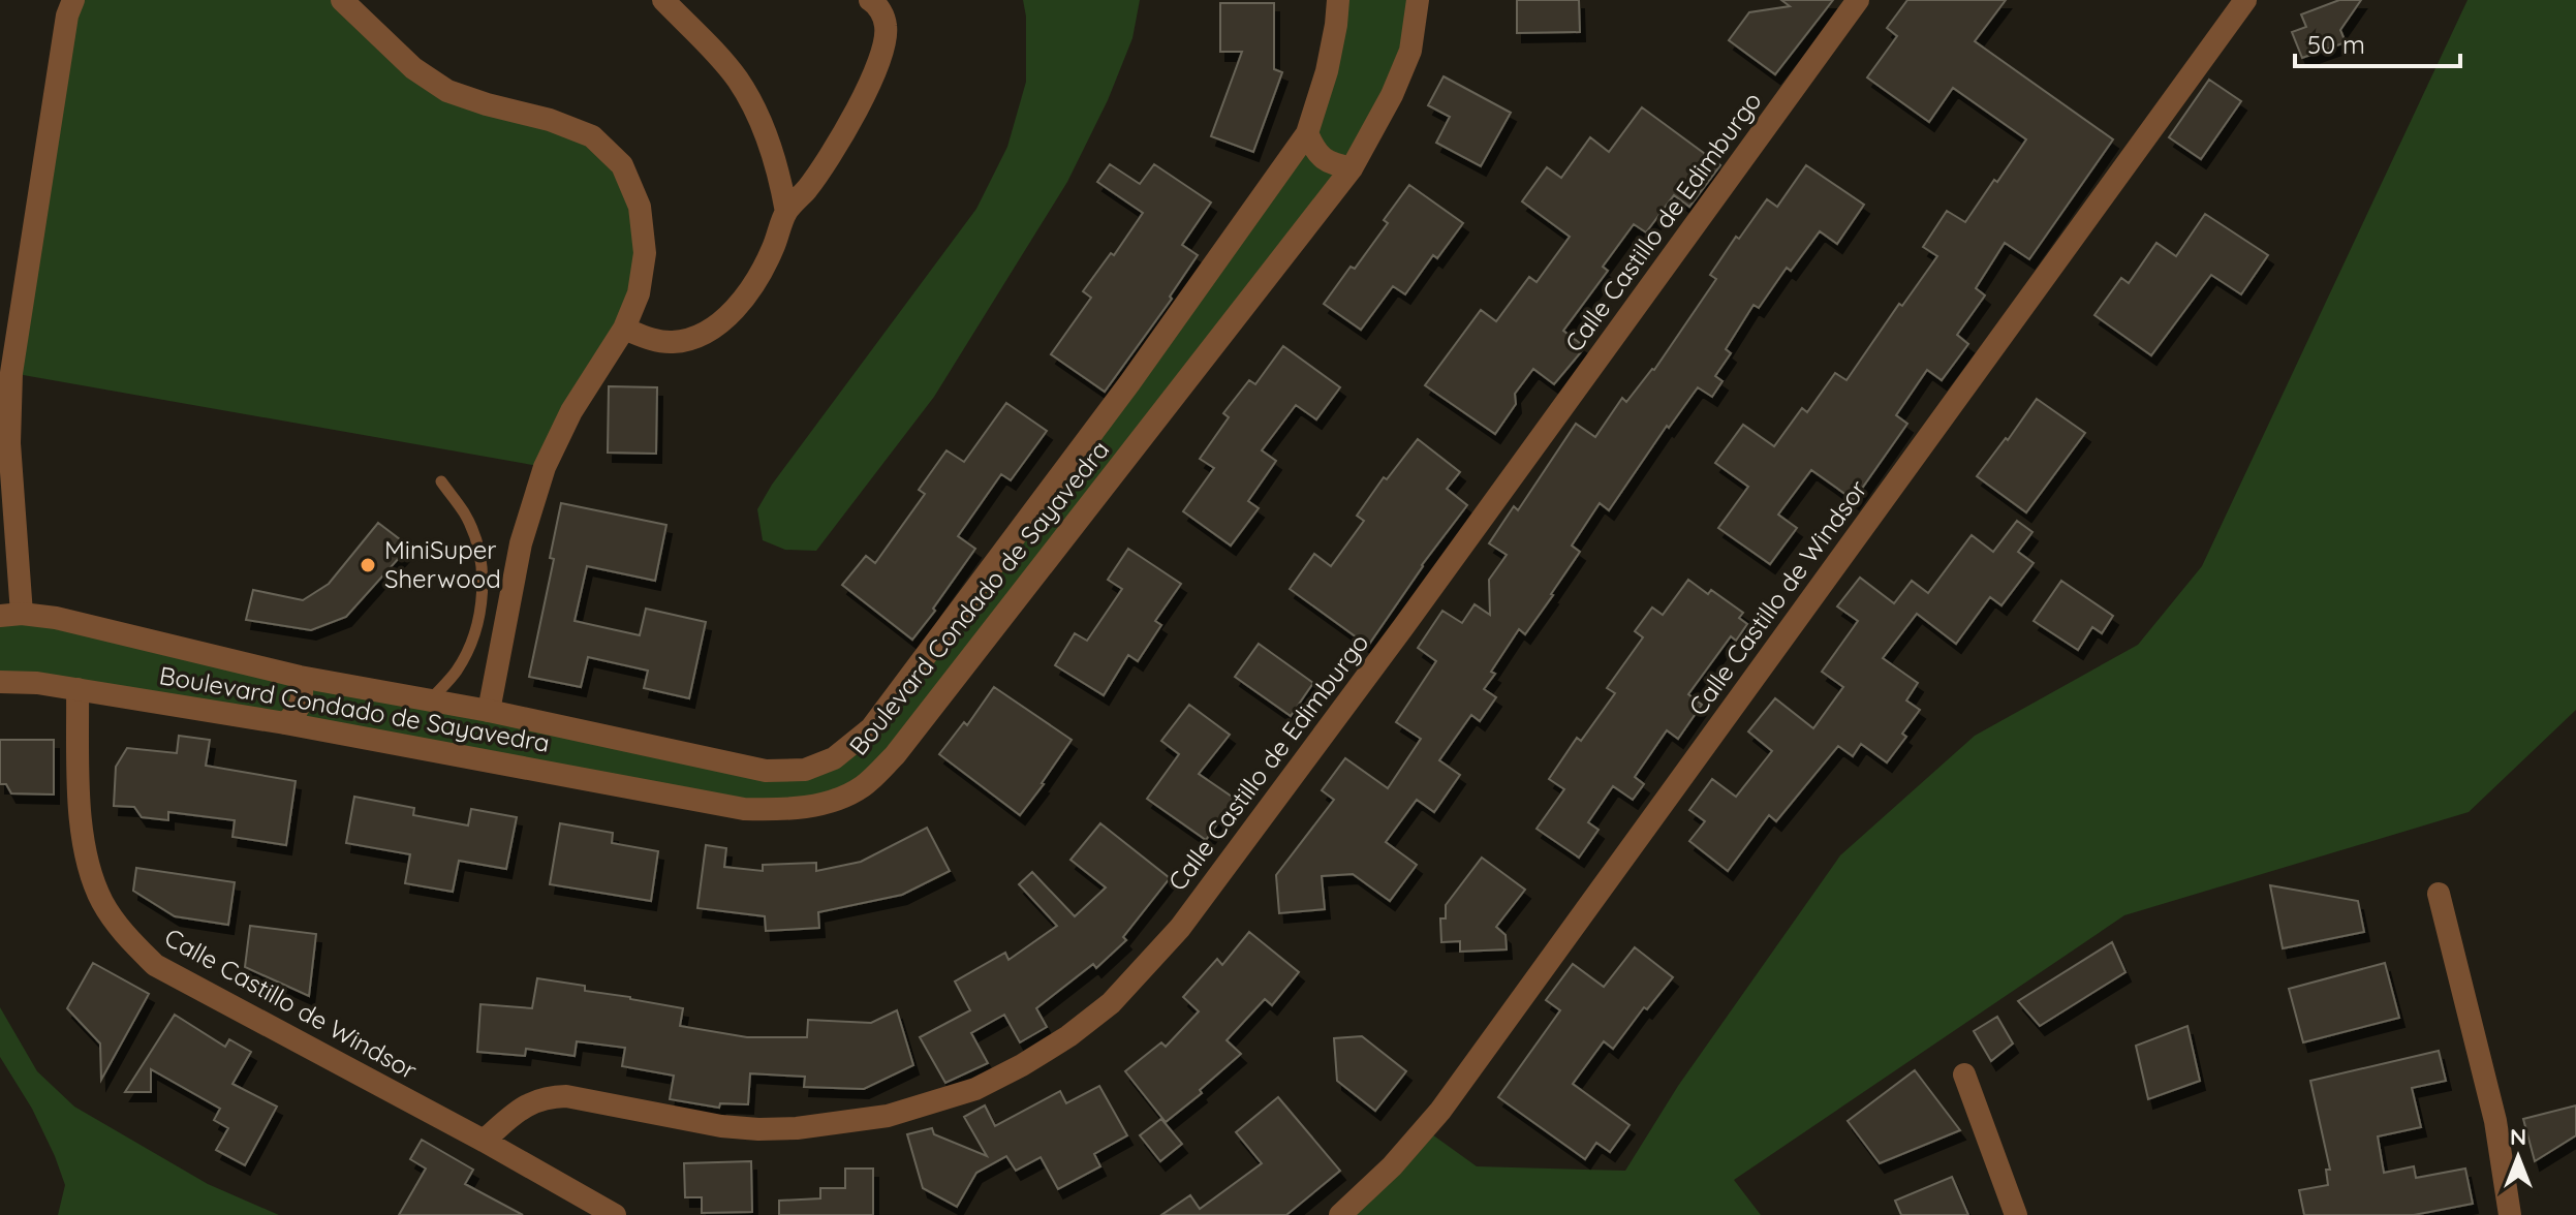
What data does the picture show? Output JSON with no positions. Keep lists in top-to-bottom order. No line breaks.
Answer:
{"streets":{"street":["Calle Castillo de Edimburgo","Boulevard Condado de Sayavedra","Calle Castillo de Windsor"]},"crossings":[["Calle Castillo de Edimburgo","Calle Castillo de Windsor"],["Boulevard Condado de Sayavedra","Calle Castillo de Windsor"]],"places":["MiniSuper Sherwood"],"scale_bar":"50 m","north":"top"}
